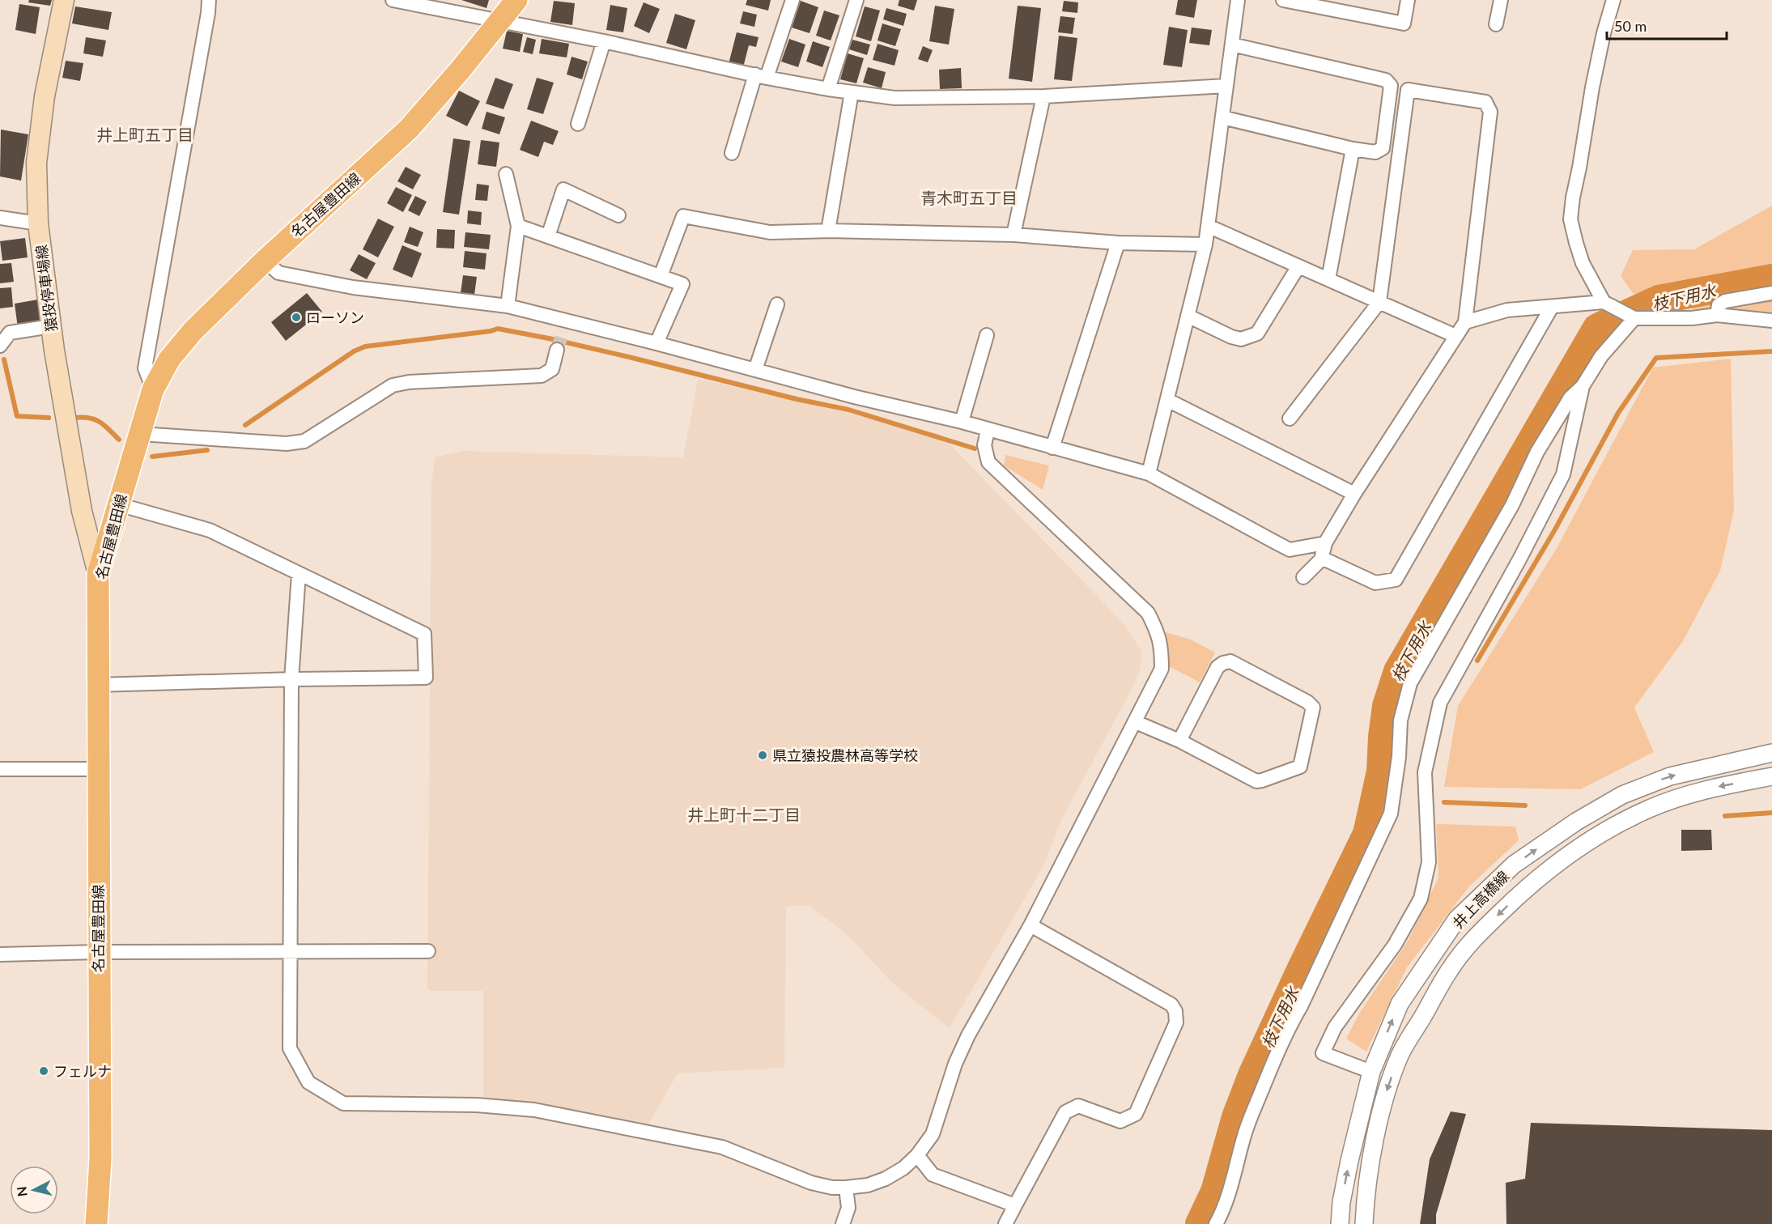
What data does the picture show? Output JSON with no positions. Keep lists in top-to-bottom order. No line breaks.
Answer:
{"streets":{"main road":["名古屋豊田線","猿投停車場線"],"street":["井上高橋線"]},"crossings":[["名古屋豊田線","猿投停車場線"]],"districts":["井上町五丁目","青木町五丁目","井上町十二丁目"],"water":["枝下用水"],"places":["ローソン","県立猿投農林高等学校","フェルナ"],"scale_bar":"50 m","north":"left"}
